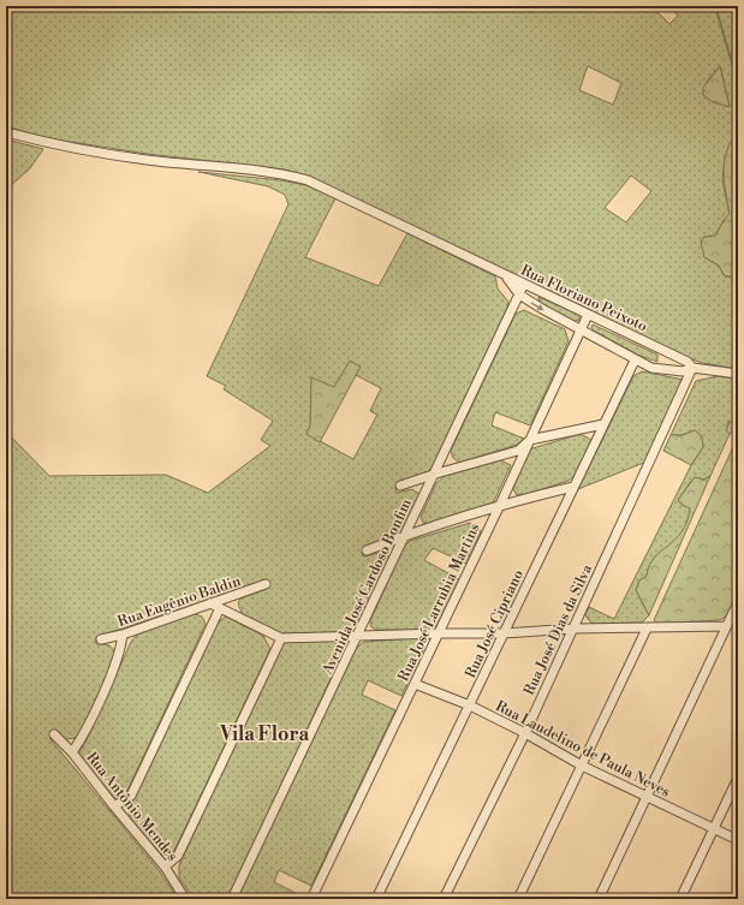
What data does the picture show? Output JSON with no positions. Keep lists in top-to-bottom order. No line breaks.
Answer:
{"streets":{"street":["Rua Floriano Peixoto","Avenida José Cardoso Bonfim","Rua Eugênio Baldin","Rua José Larrubia Martins","Rua José Cipriano","Rua José Dias da Silva","Rua Laudelino de Paula Neves","Rua Antônio Mendes"]},"crossings":[["Rua Floriano Peixoto","Avenida José Cardoso Bonfim"],["Rua Floriano Peixoto","Rua José Larrubia Martins"],["Rua Floriano Peixoto","Rua José Cipriano"],["Rua Floriano Peixoto","Rua José Dias da Silva"],["Rua José Larrubia Martins","Rua Laudelino de Paula Neves"],["Rua José Cipriano","Rua Laudelino de Paula Neves"],["Rua José Dias da Silva","Rua Laudelino de Paula Neves"]],"districts":["Vila Flora"]}
